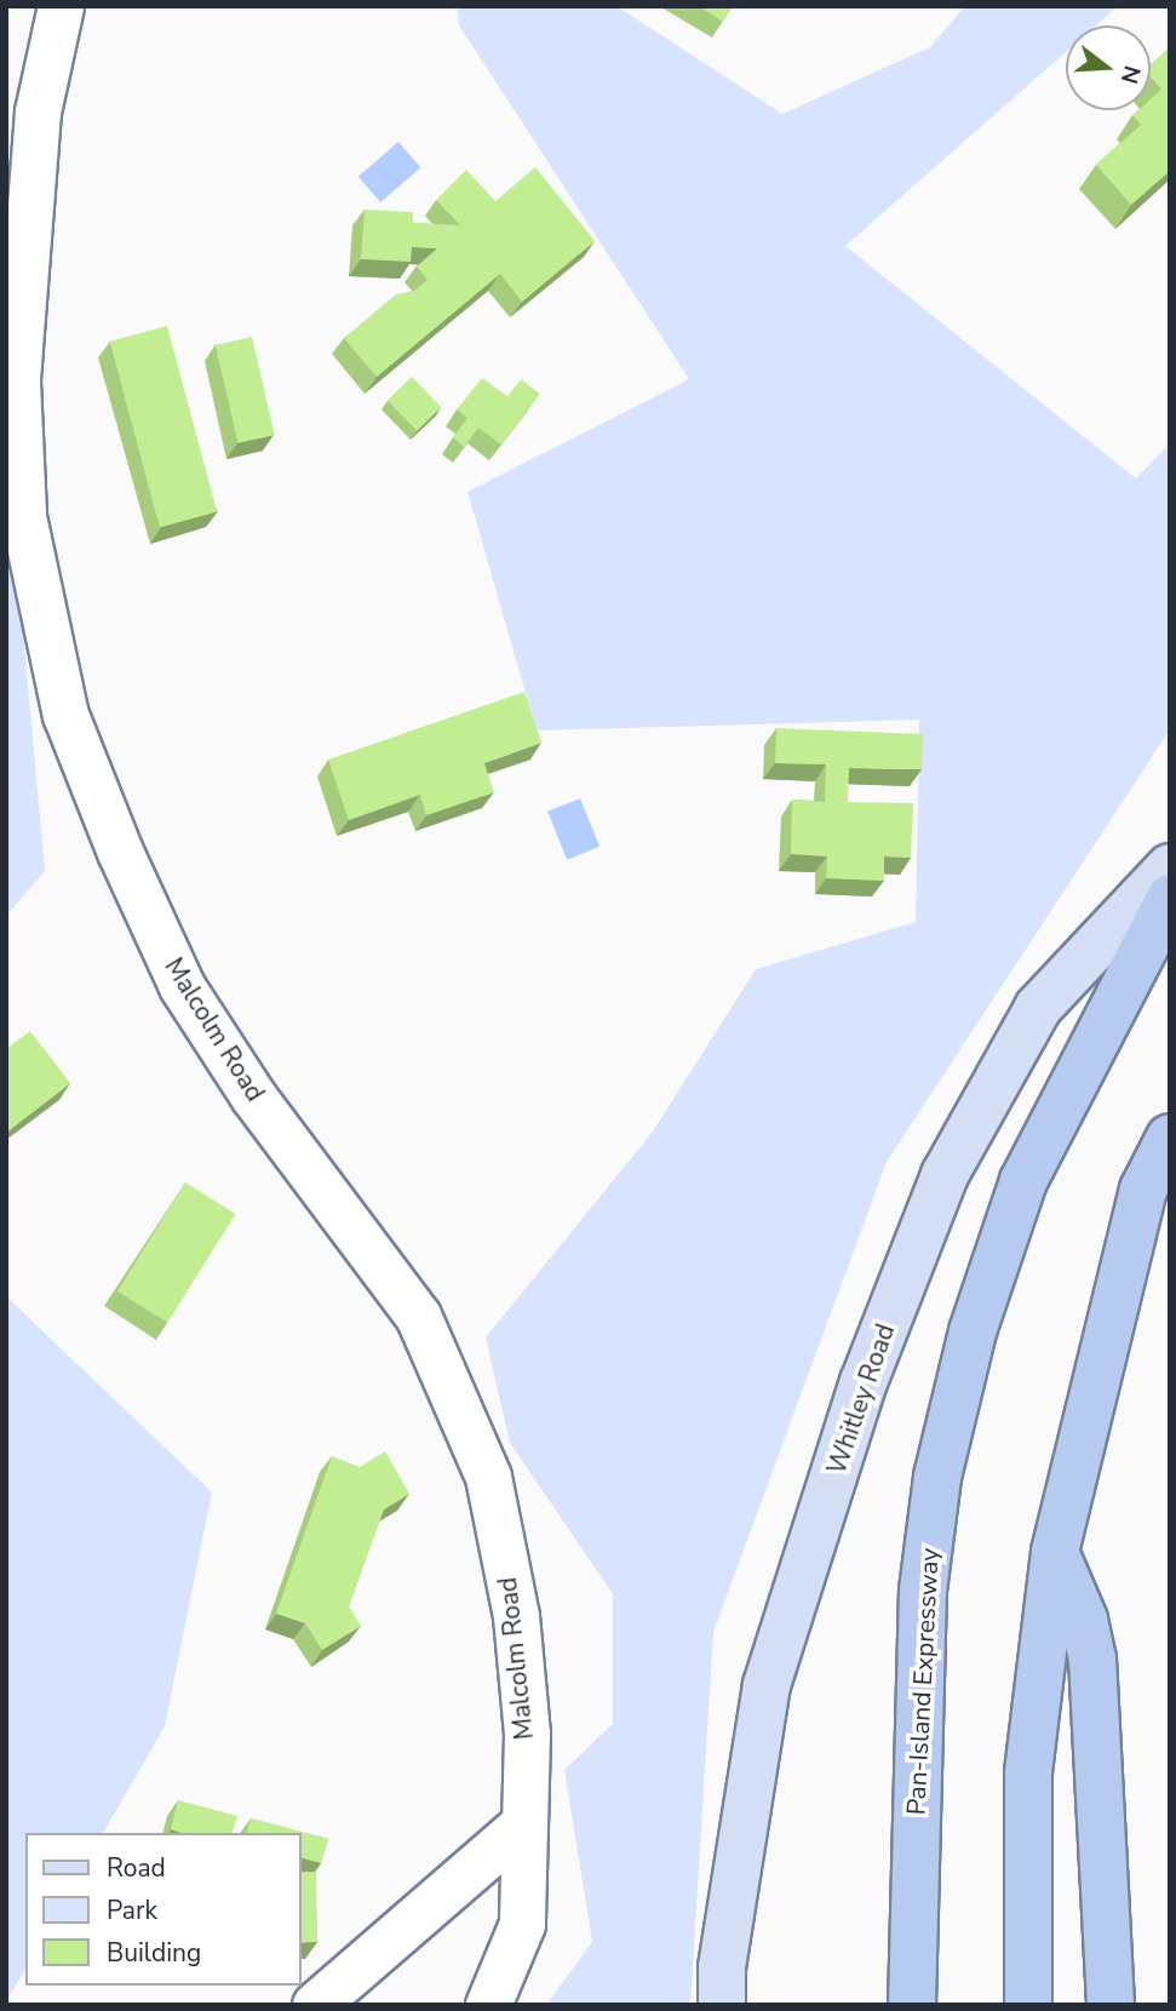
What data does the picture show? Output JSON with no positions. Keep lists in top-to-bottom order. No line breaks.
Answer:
{"streets":{"highway":["Pan-Island Expressway"],"main road":["Whitley Road"],"street":["Malcolm Road"]},"legend":["Road","Park","Building"],"north":"right"}
